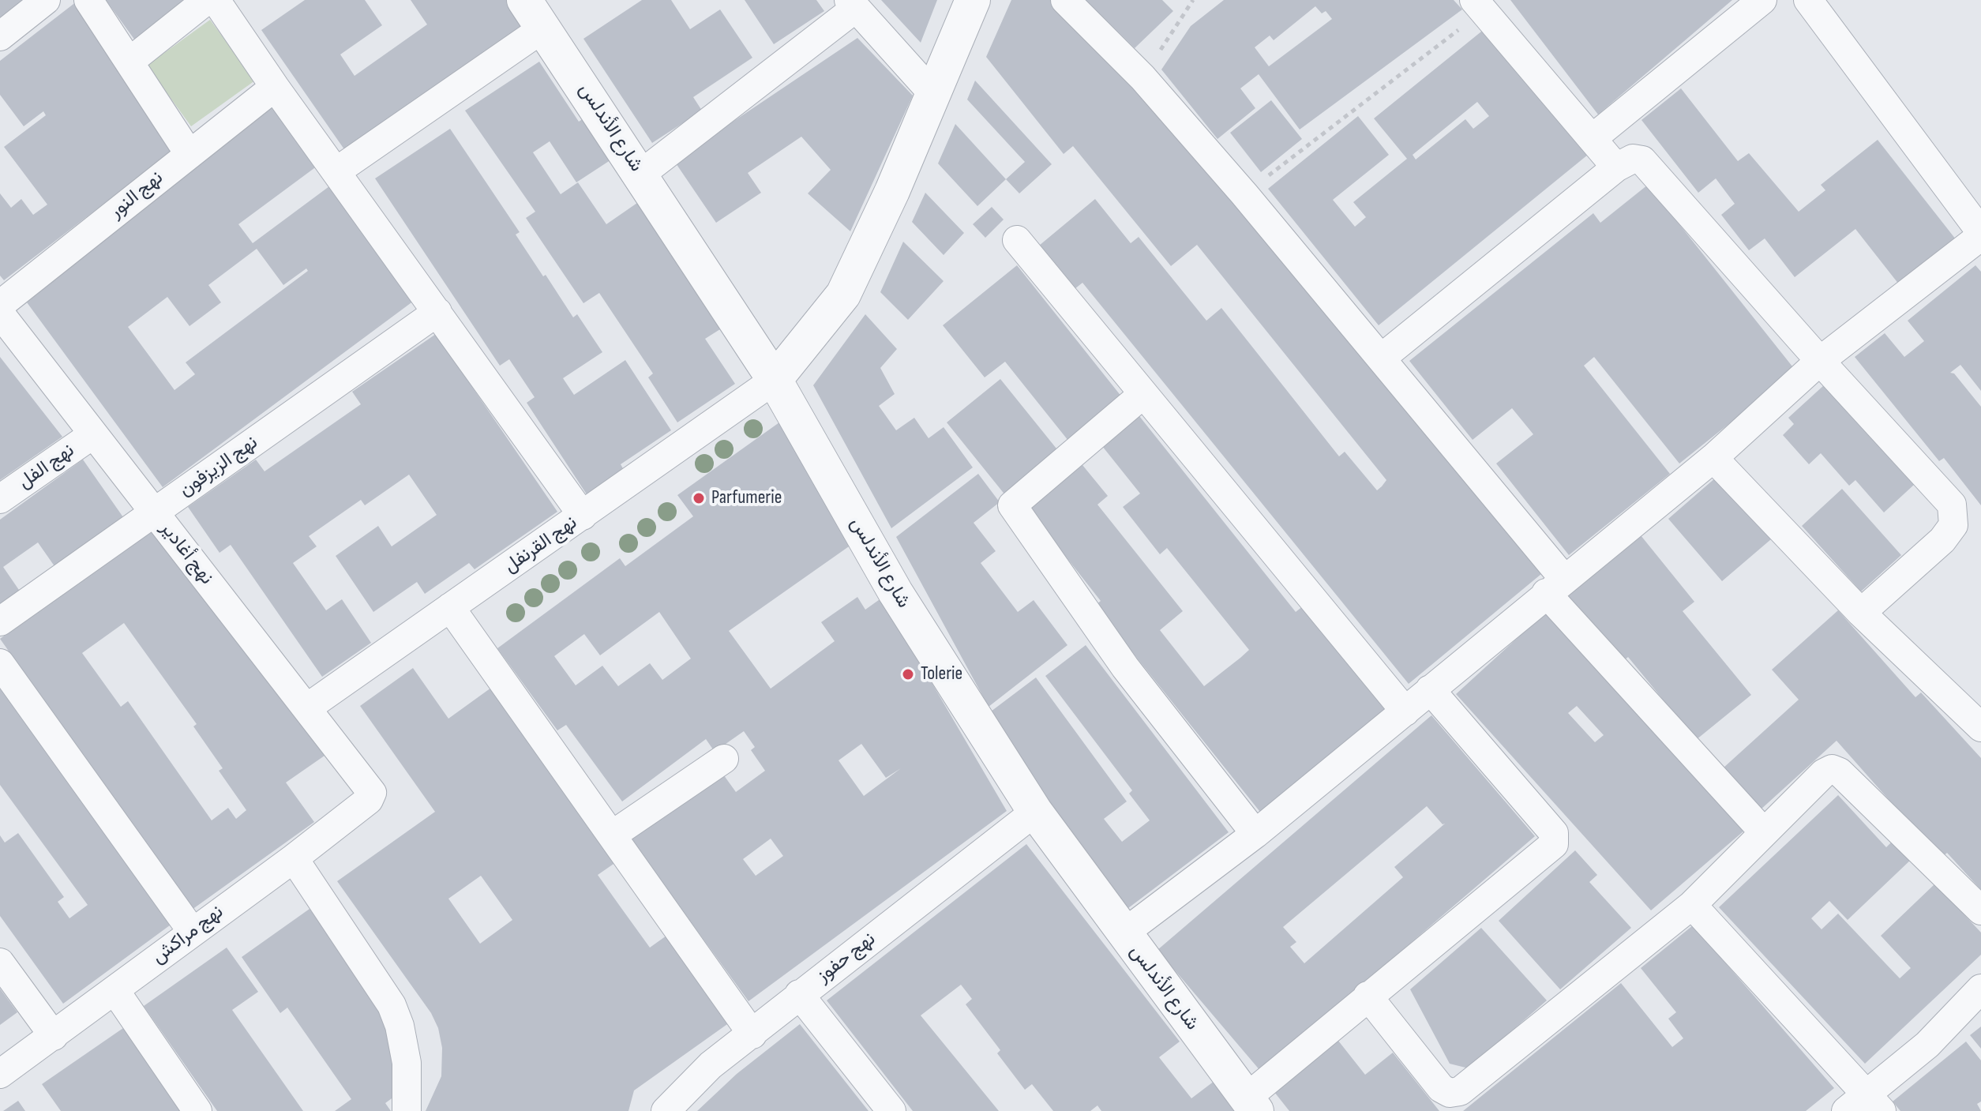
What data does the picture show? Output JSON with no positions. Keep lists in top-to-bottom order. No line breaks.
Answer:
{"streets":{"street":["شارع الأندلس","نهج النور","نهج الفل","نهج الزيزفون","نهج القرنفل","نهج أغادير","نهج مراكش","نهج حفوز"]},"crossings":[["شارع الأندلس","نهج القرنفل"],["شارع الأندلس","نهج حفوز"],["نهج الفل","نهج أغادير"],["نهج الزيزفون","نهج أغادير"],["نهج القرنفل","نهج أغادير"],["نهج أغادير","نهج مراكش"]],"places":["Parfumerie","Tolerie"]}
